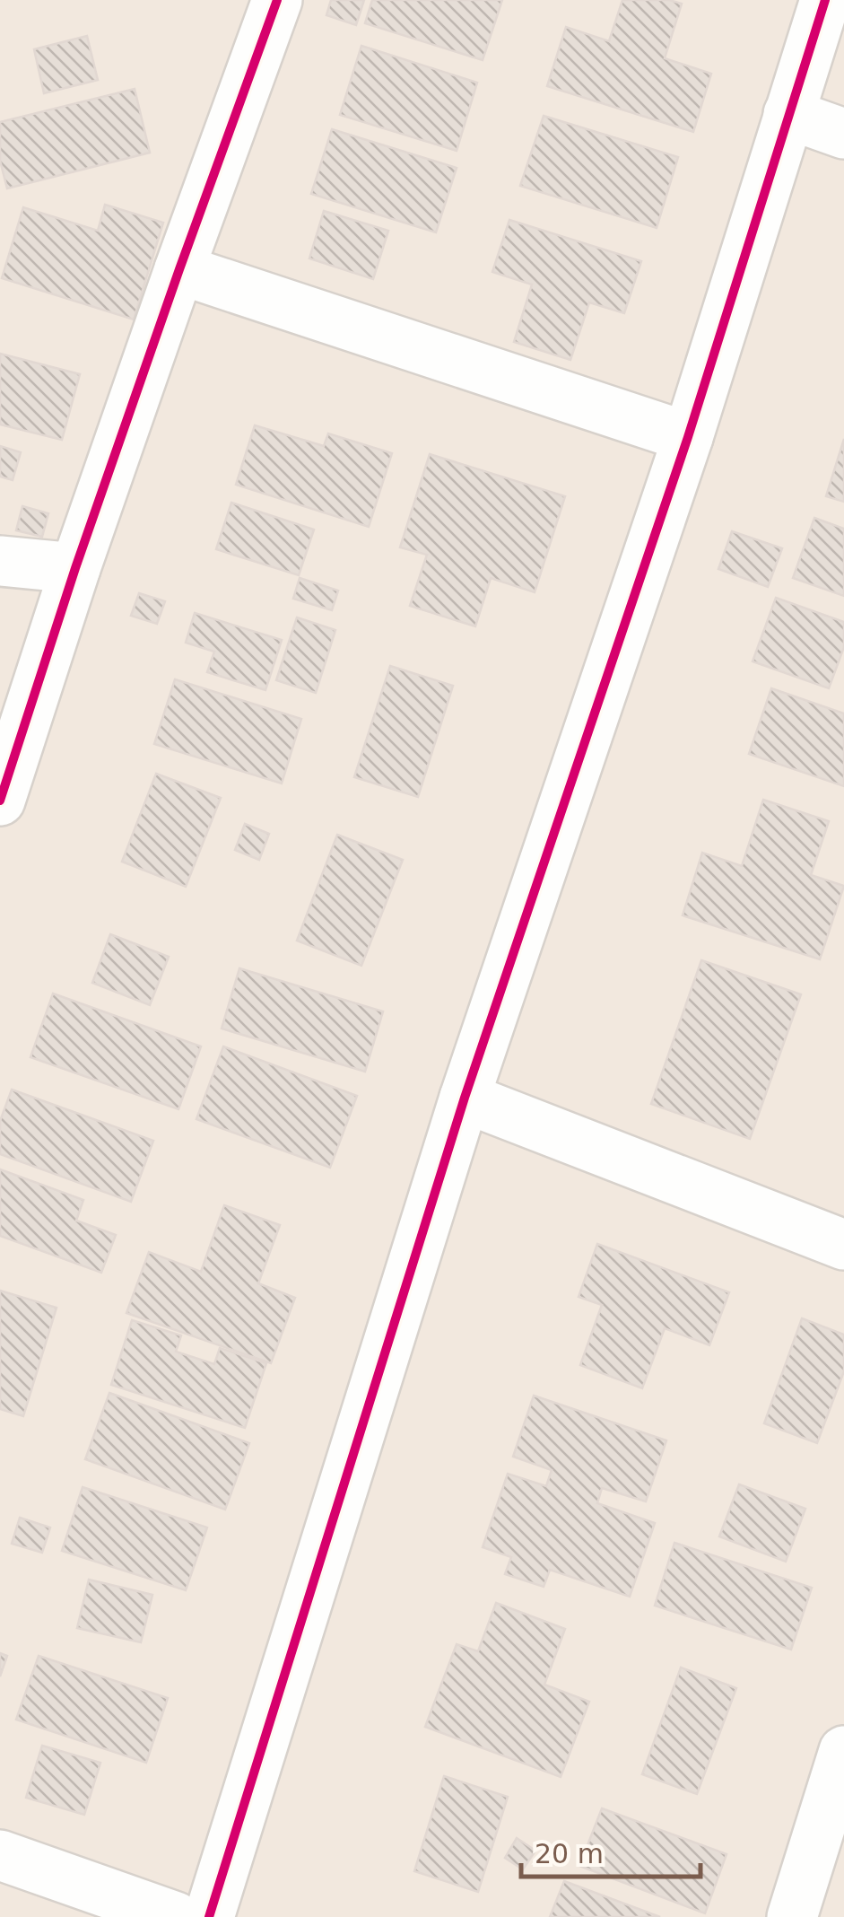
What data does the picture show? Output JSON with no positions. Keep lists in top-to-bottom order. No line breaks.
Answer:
{"scale_bar":"20 m"}
